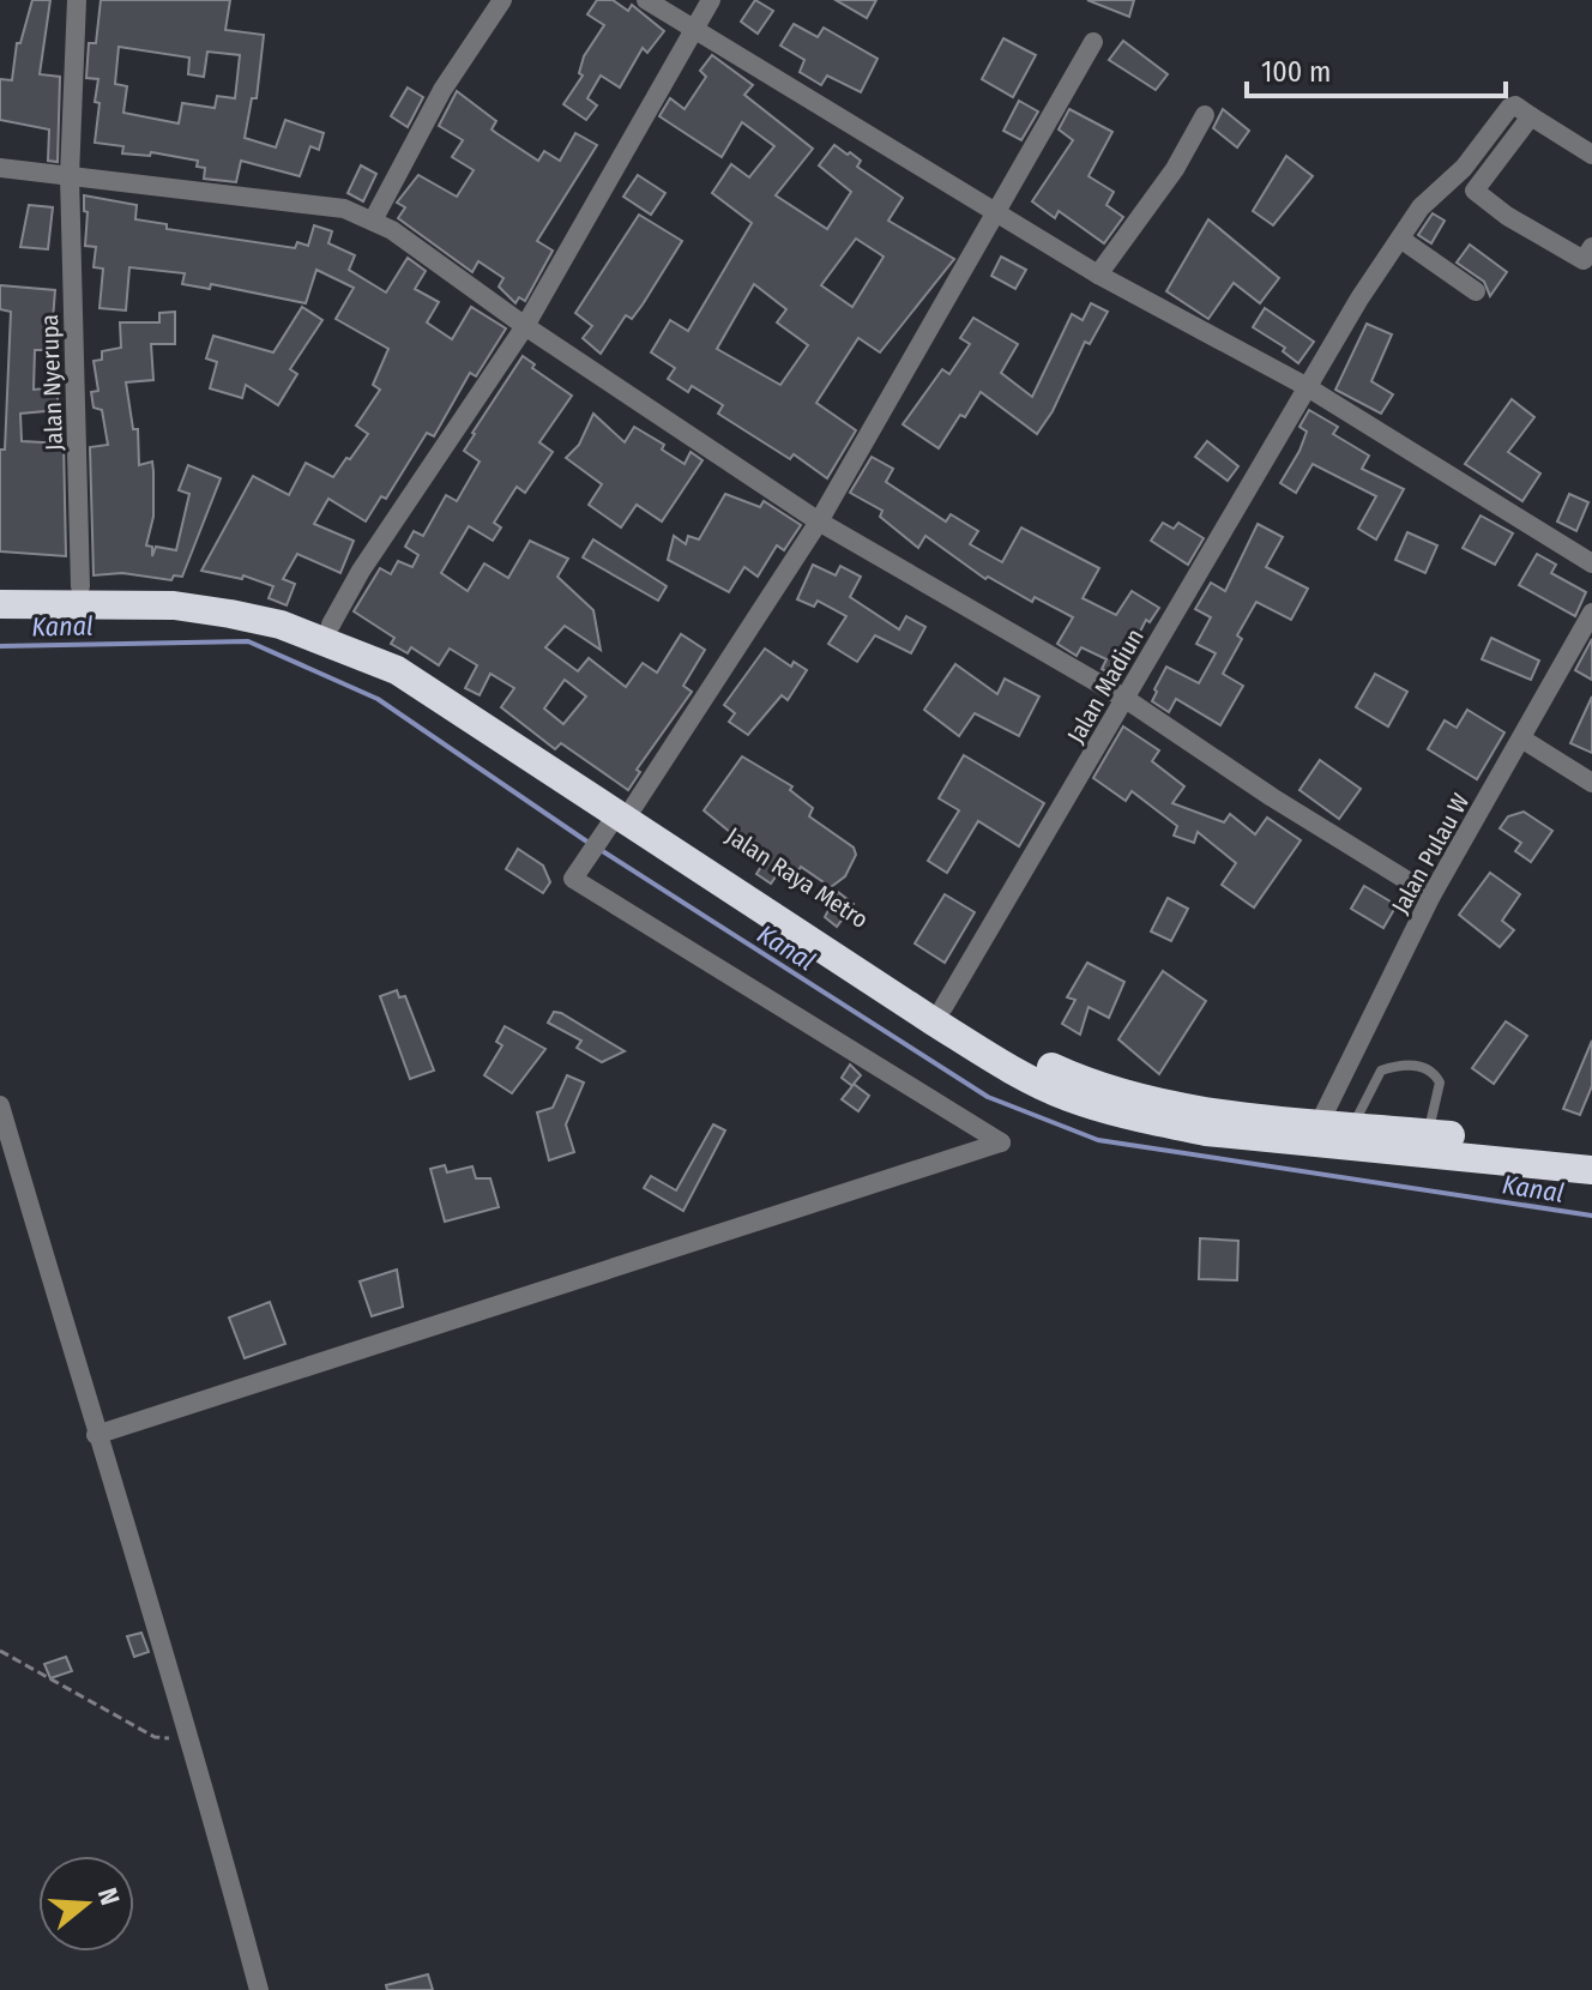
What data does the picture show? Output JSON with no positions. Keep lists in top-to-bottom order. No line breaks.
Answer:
{"streets":{"highway":["Jalan Raya Metro"],"street":["Jalan Nyerupa","Jalan Madiun","Jalan Pulau W"]},"crossings":[["Jalan Nyerupa","Jalan Raya Metro"],["Jalan Madiun","Jalan Raya Metro"],["Jalan Pulau W","Jalan Raya Metro"]],"water":["Kanal"],"scale_bar":"100 m","north":"right"}
